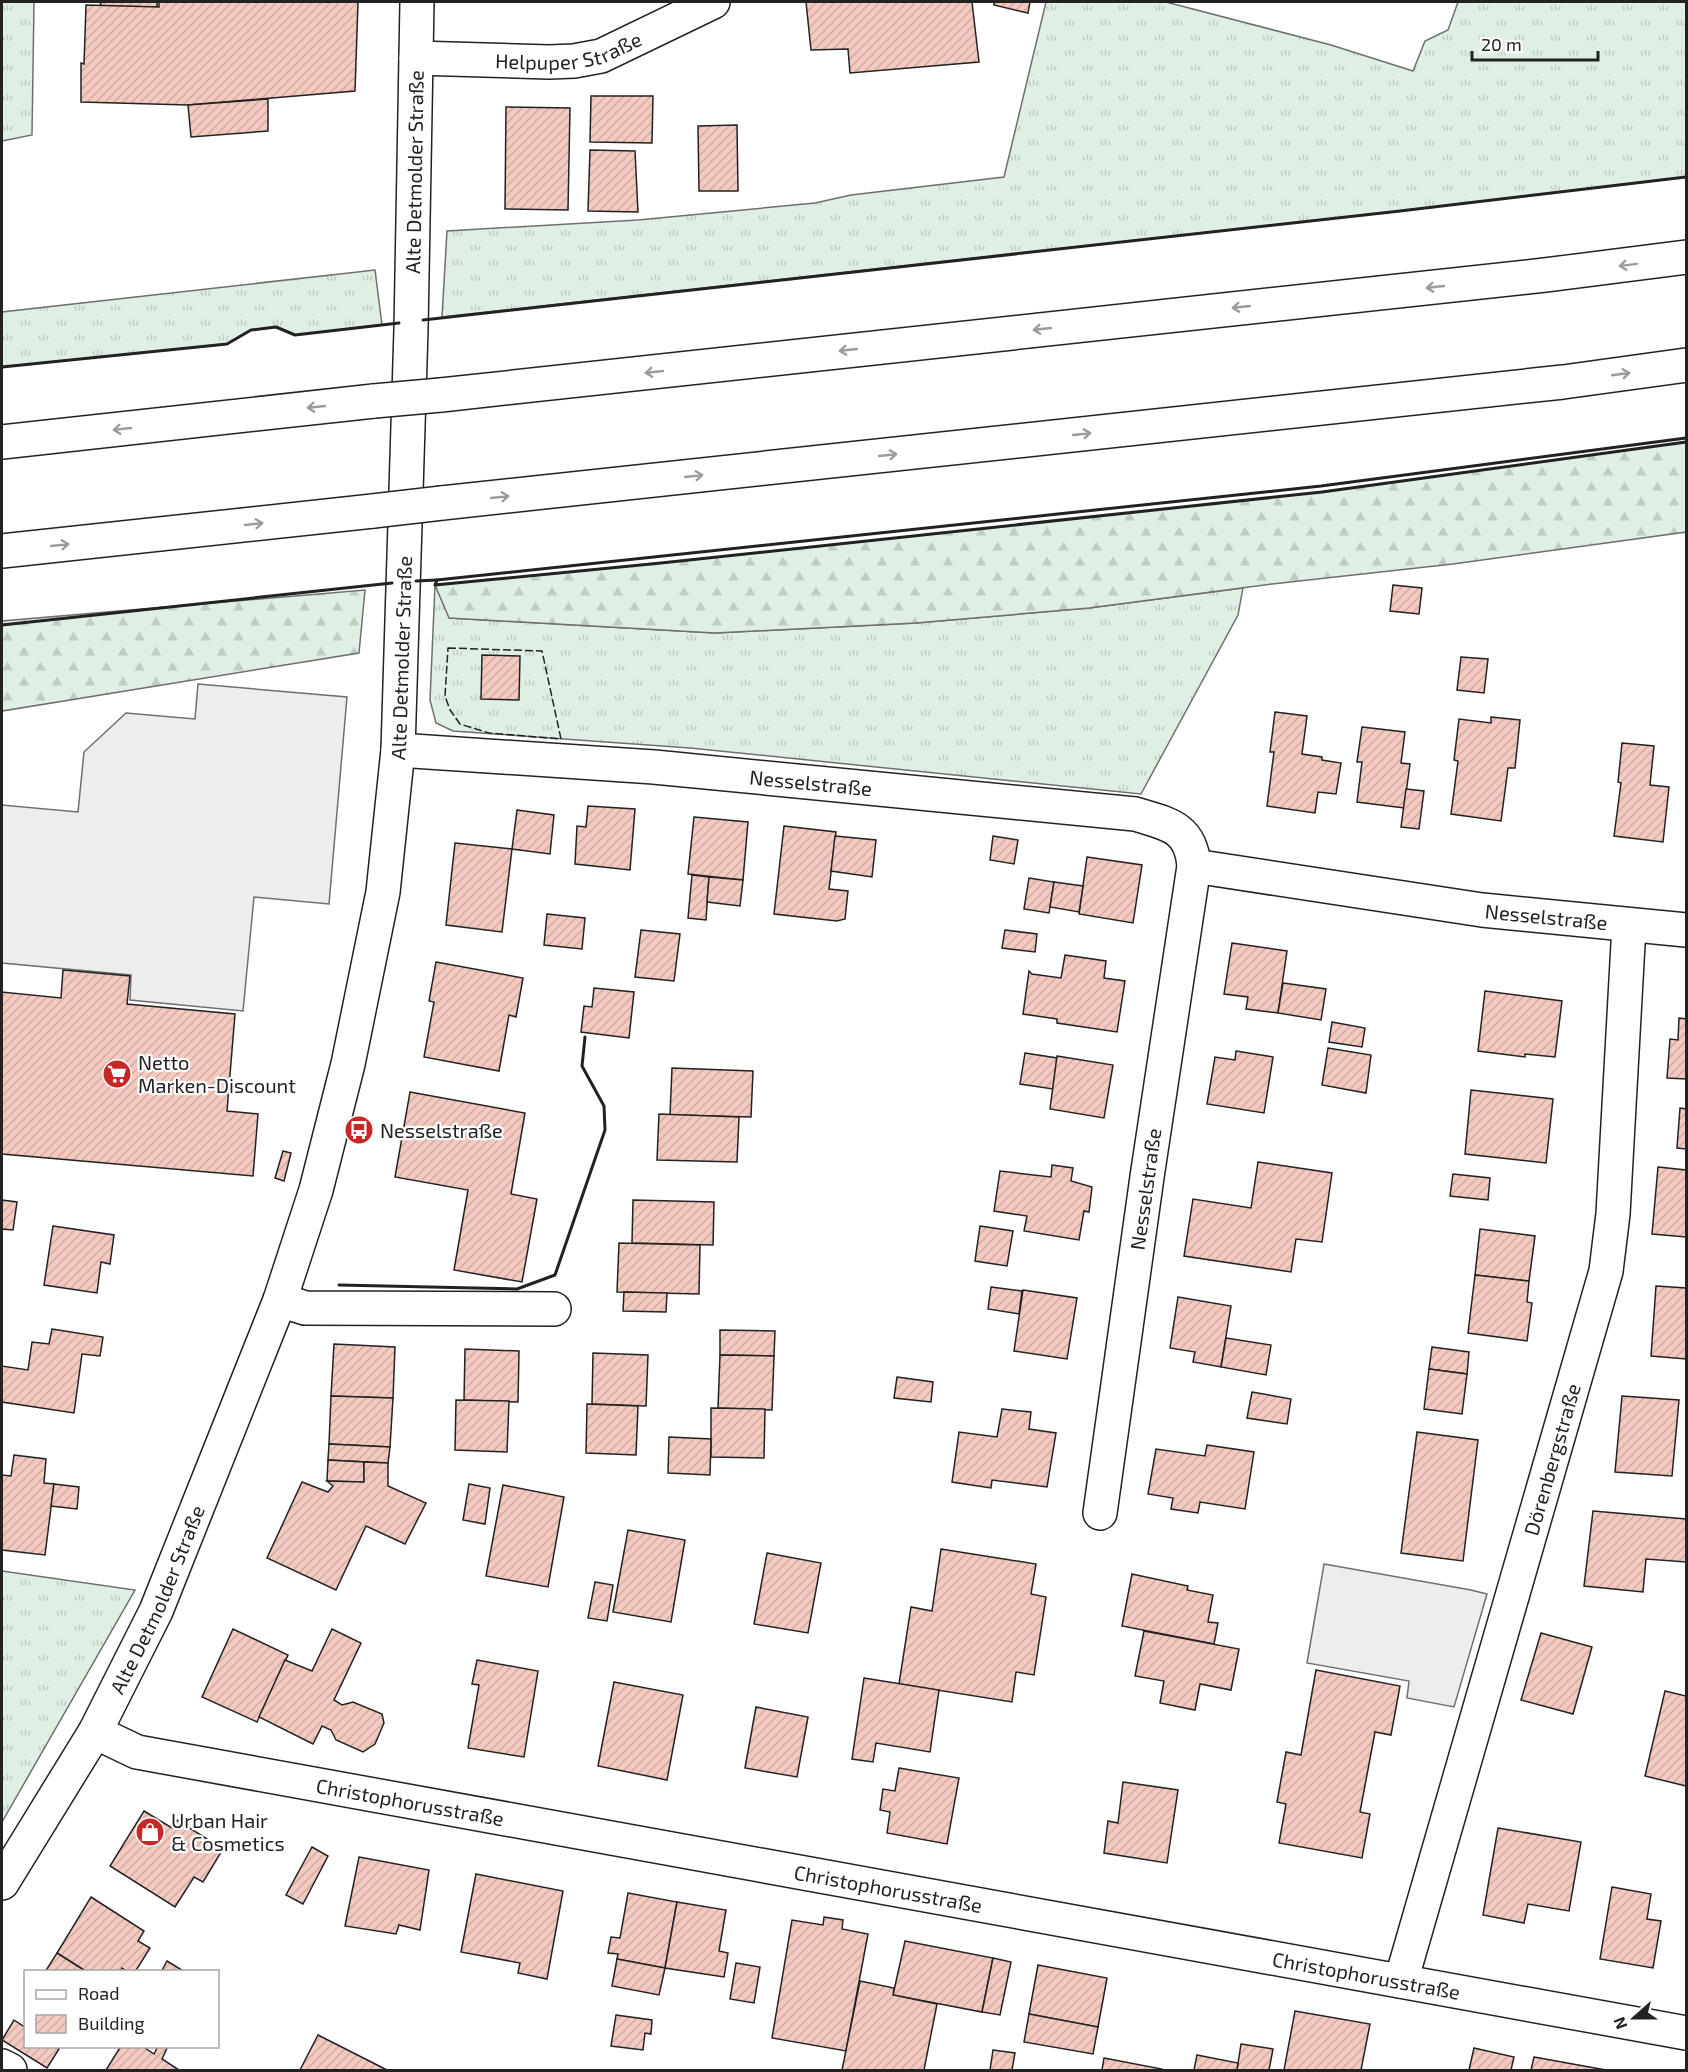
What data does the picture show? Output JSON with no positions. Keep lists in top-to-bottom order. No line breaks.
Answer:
{"streets":{"main road":["Helpuper Straße","Alte Detmolder Straße","Nesselstraße","Dörenbergstraße","Christophorusstraße"]},"crossings":[["Helpuper Straße","Alte Detmolder Straße"],["Alte Detmolder Straße","Nesselstraße"],["Alte Detmolder Straße","Christophorusstraße"],["Nesselstraße","Dörenbergstraße"],["Dörenbergstraße","Christophorusstraße"]],"places":{"supermarket":["Netto Marken-Discount"],"bus stop":["Nesselstraße"],"shop":["Urban Hair & Cosmetics"]},"legend":["Road","Building"],"scale_bar":"20 m","north":"left"}
